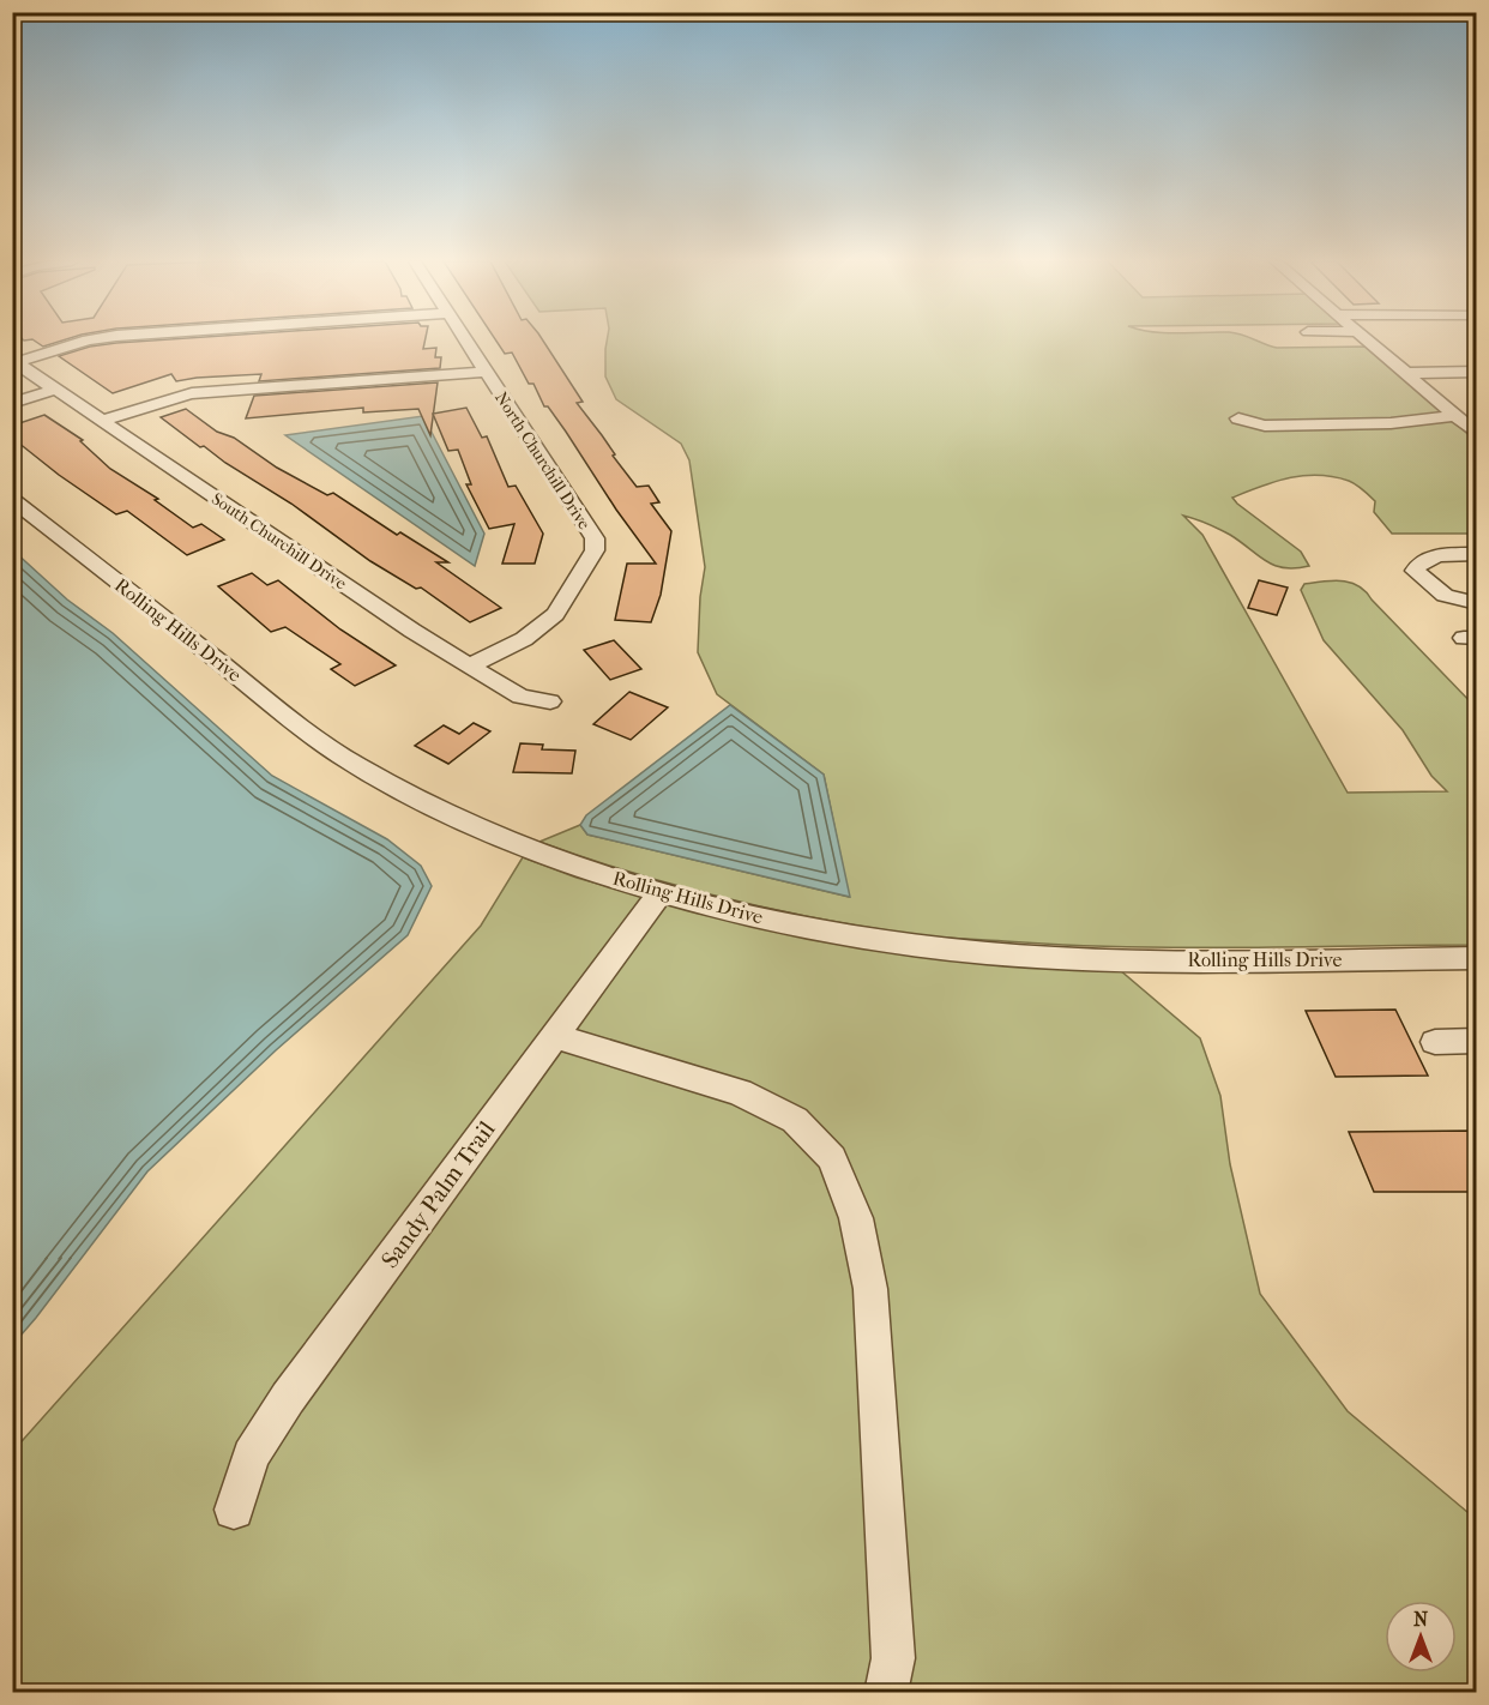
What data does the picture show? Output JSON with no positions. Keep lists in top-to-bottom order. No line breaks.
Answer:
{"streets":{"street":["North Churchill Drive","South Churchill Drive","Rolling Hills Drive","Sandy Palm Trail"]},"crossings":[["North Churchill Drive","South Churchill Drive"],["Rolling Hills Drive","Sandy Palm Trail"]],"north":"top"}
